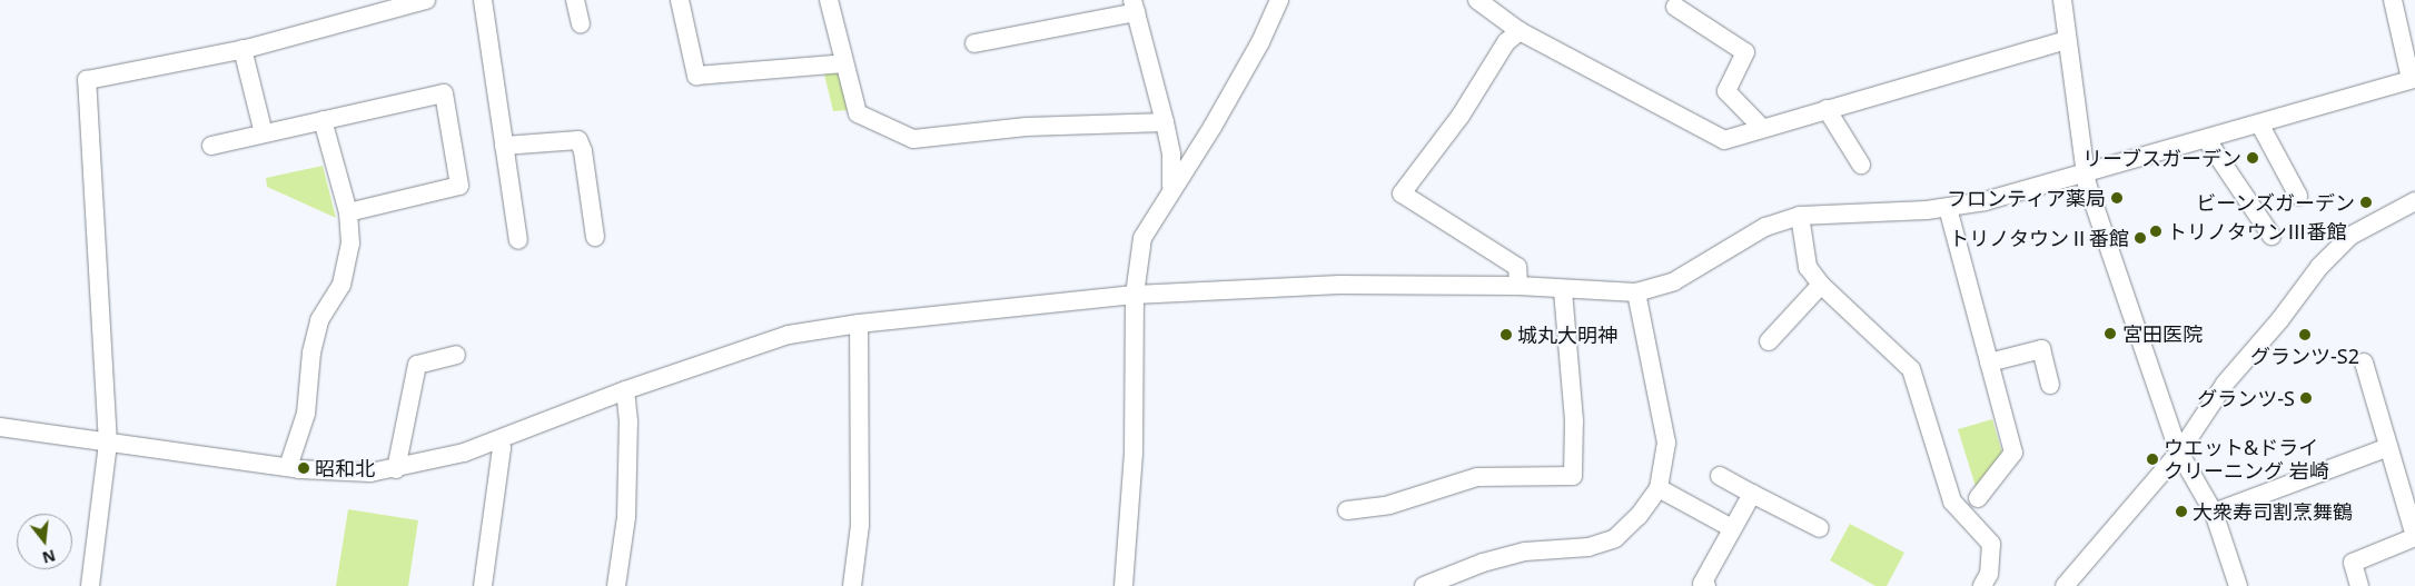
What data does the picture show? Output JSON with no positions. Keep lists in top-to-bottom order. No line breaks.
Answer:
{"places":["リーブスガーデン","フロンティア薬局","ビーンズガーデン","トリノタウンⅢ番館","トリノタウンⅡ番館","宮田医院","城丸大明神","グランツ-S2","グランツ-S","ウエット&ドライ クリーニング 岩崎","昭和北","大衆寿司割烹舞鶴"],"north":"bottom"}
